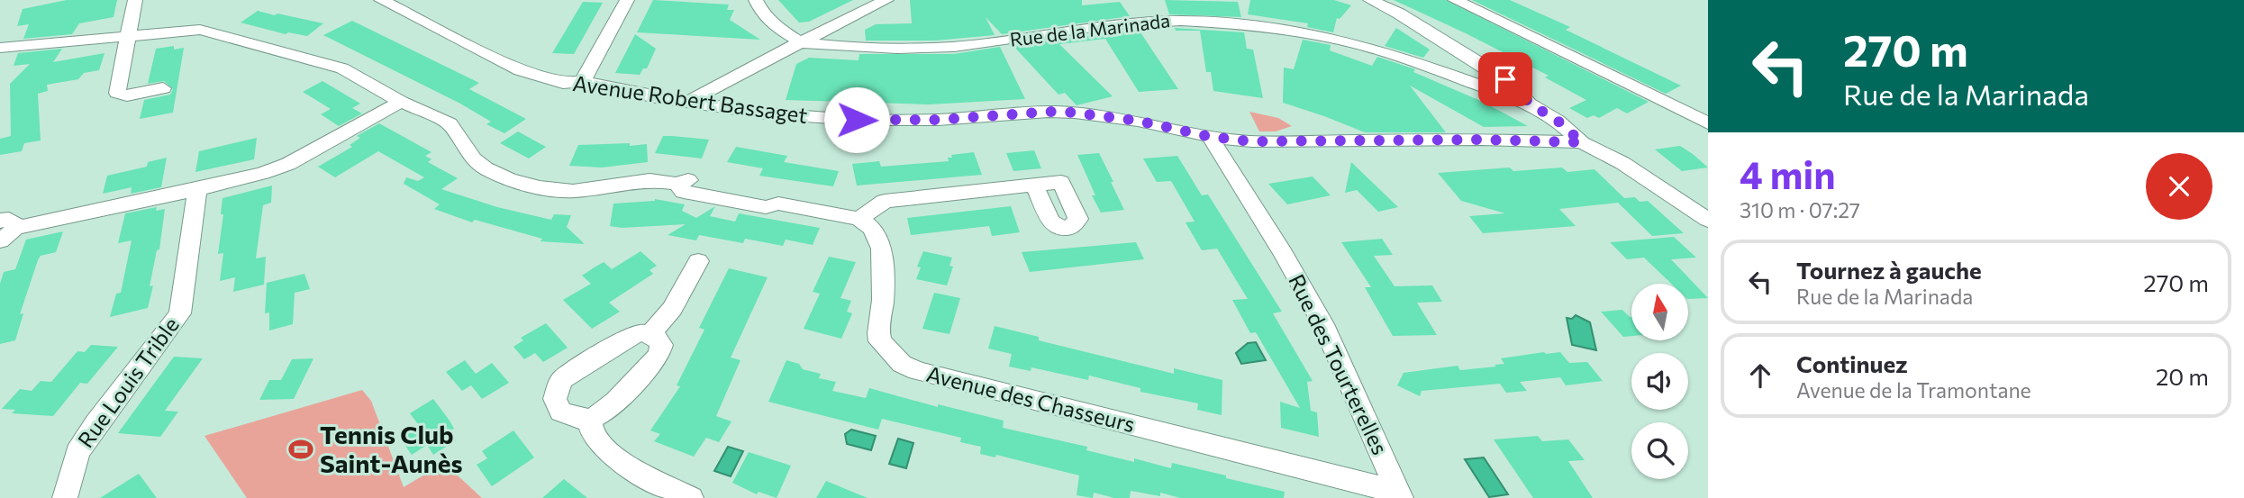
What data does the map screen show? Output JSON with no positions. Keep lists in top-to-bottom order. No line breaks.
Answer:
{"streets":{"street":["Rue de la Marinada","Avenue Robert Bassaget","Rue des Tourterelles","Rue Louis Trible","Avenue des Chasseurs"]},"crossings":[["Rue de la Marinada","Avenue Robert Bassaget"],["Avenue Robert Bassaget","Rue des Tourterelles"],["Rue des Tourterelles","Avenue des Chasseurs"]],"places":{"sports":["Tennis Club Saint-Aunès"]},"north":"top","page":{"turn":["270 m","Rue de la Marinada"],"heading":["4 min","310 m · 07:27"],"list":[{"name":"Tournez à gauche","note":"Rue de la Marinada","value":"270 m"},{"name":"Continuez","note":"Avenue de la Tramontane","value":"20 m"}]}}
